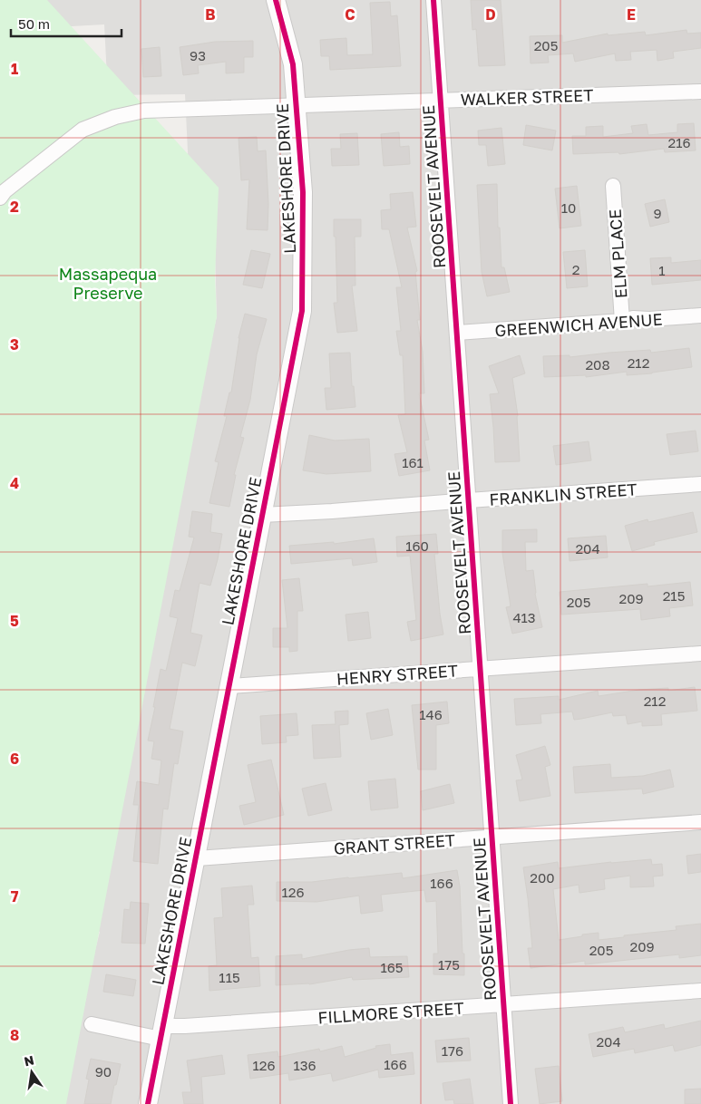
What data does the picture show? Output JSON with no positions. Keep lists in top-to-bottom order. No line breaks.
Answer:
{"streets":{"street":["WALKER STREET","LAKESHORE DRIVE","ROOSEVELT AVENUE","ELM PLACE","GREENWICH AVENUE","FRANKLIN STREET","HENRY STREET","GRANT STREET","FILLMORE STREET"]},"crossings":[["WALKER STREET","LAKESHORE DRIVE"],["WALKER STREET","ROOSEVELT AVENUE"],["LAKESHORE DRIVE","FRANKLIN STREET"],["LAKESHORE DRIVE","HENRY STREET"],["LAKESHORE DRIVE","GRANT STREET"],["LAKESHORE DRIVE","FILLMORE STREET"],["ROOSEVELT AVENUE","GREENWICH AVENUE"],["ROOSEVELT AVENUE","FRANKLIN STREET"],["ROOSEVELT AVENUE","HENRY STREET"],["ROOSEVELT AVENUE","GRANT STREET"],["ROOSEVELT AVENUE","FILLMORE STREET"],["ELM PLACE","GREENWICH AVENUE"]],"parks":["Massapequa Preserve"],"house_numbers":["205","93","216","10","9","2","1","212","208","161","160","204","215","209","205","413","212","146","200","166","126","209","205","175","165","115","204","176","166","126","136","90"],"scale_bar":"50 m","north":"top","grid":{"columns":["B","C","D","E"],"rows":["1","2","3","4","5","6","7","8"]}}
